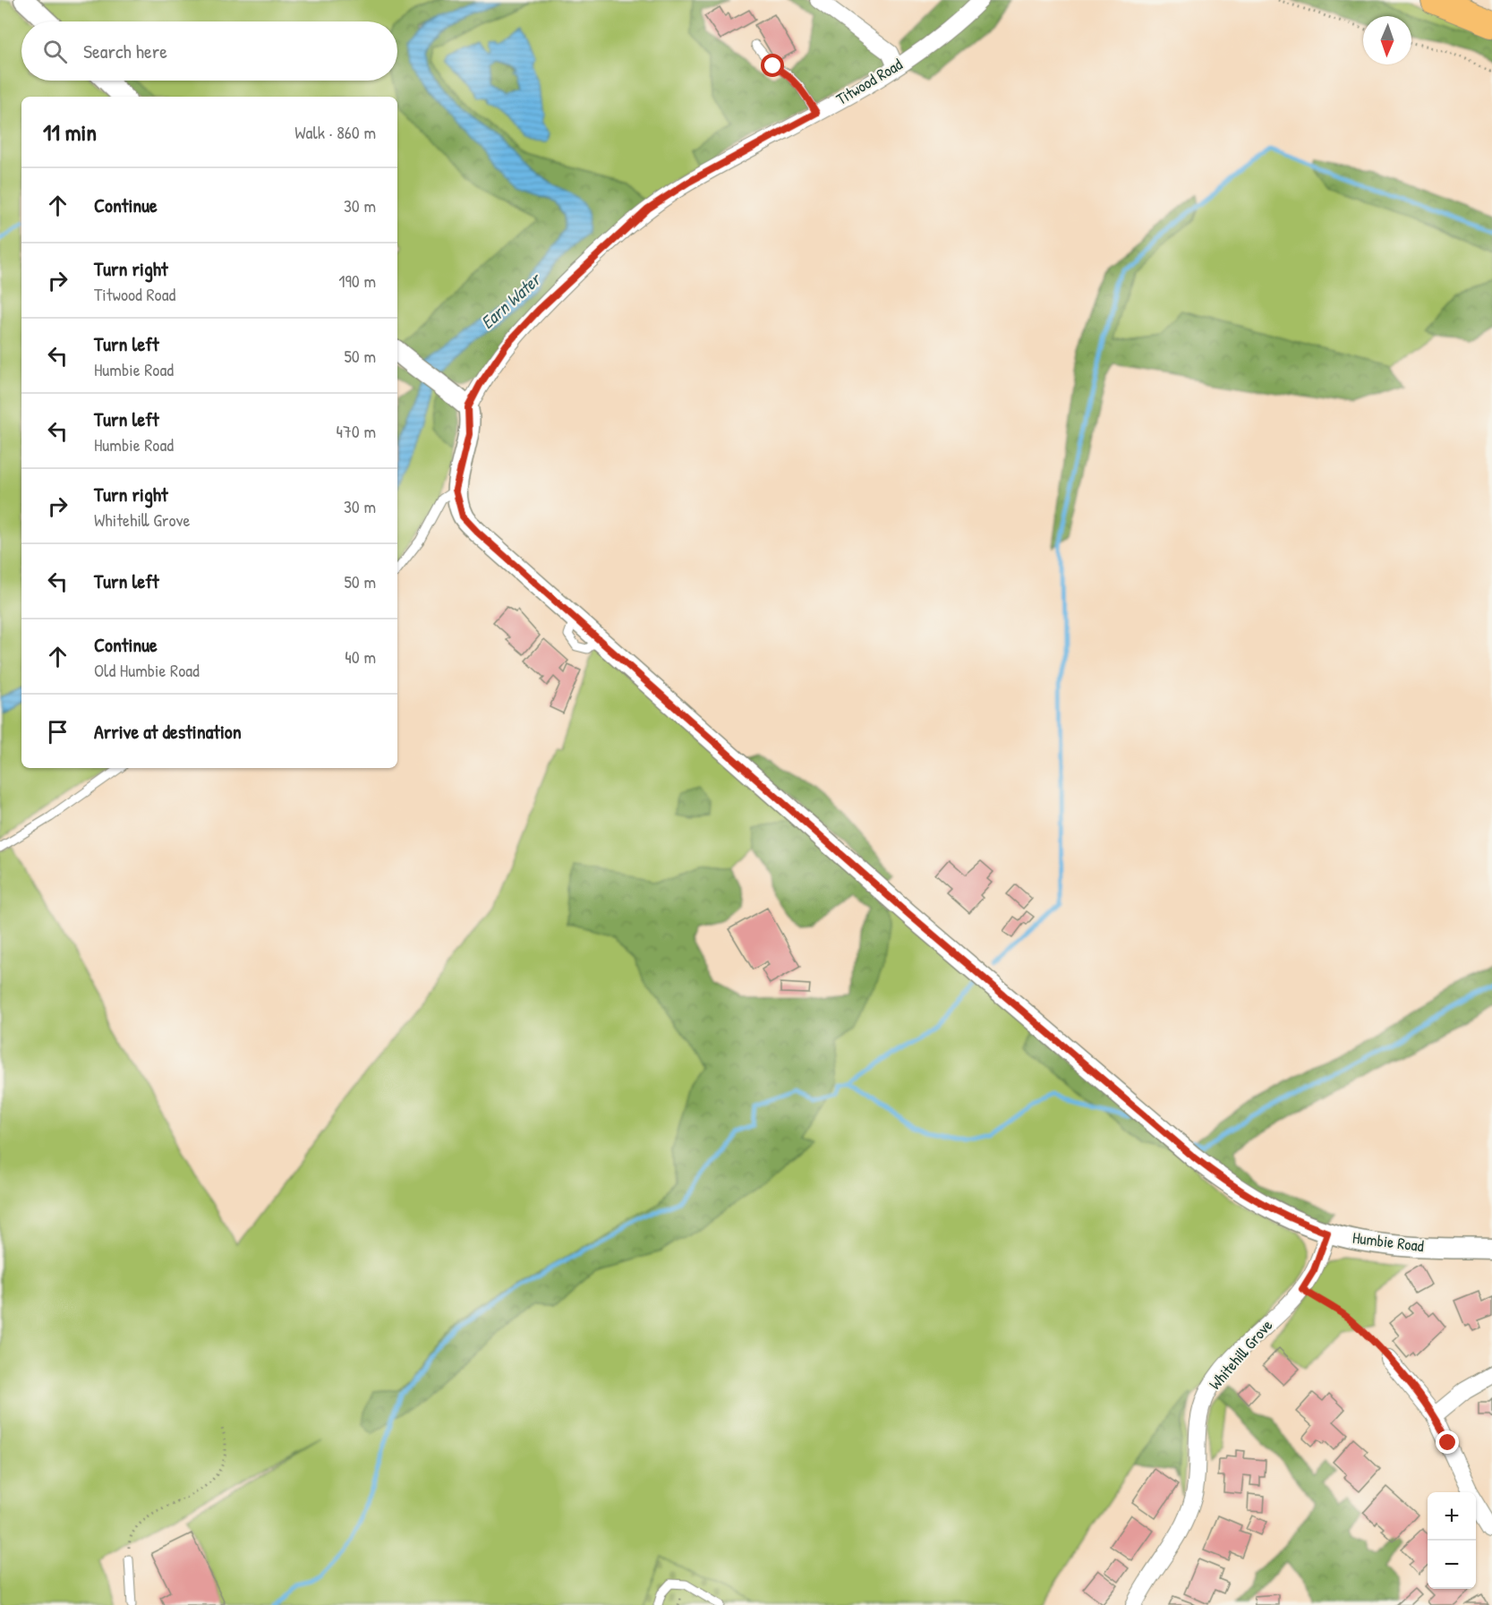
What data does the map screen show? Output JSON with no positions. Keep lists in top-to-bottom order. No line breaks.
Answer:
{"streets":{"street":["Titwood Road","Humbie Road","Whitehill Grove"]},"crossings":[["Titwood Road","Humbie Road"],["Humbie Road","Whitehill Grove"]],"water":["Earn Water"],"north":"bottom","page":{"search":"Search here","heading":["11 min","Walk · 860 m"],"list":[["Continue","30 m"],["Turn right","Titwood Road","190 m"],["Turn left","Humbie Road","50 m"],["Turn left","Humbie Road","470 m"],["Turn right","Whitehill Grove","30 m"],["Turn left","50 m"],["Continue","Old Humbie Road","40 m"],"Arrive at destination"],"map_buttons":["+","−"]}}
